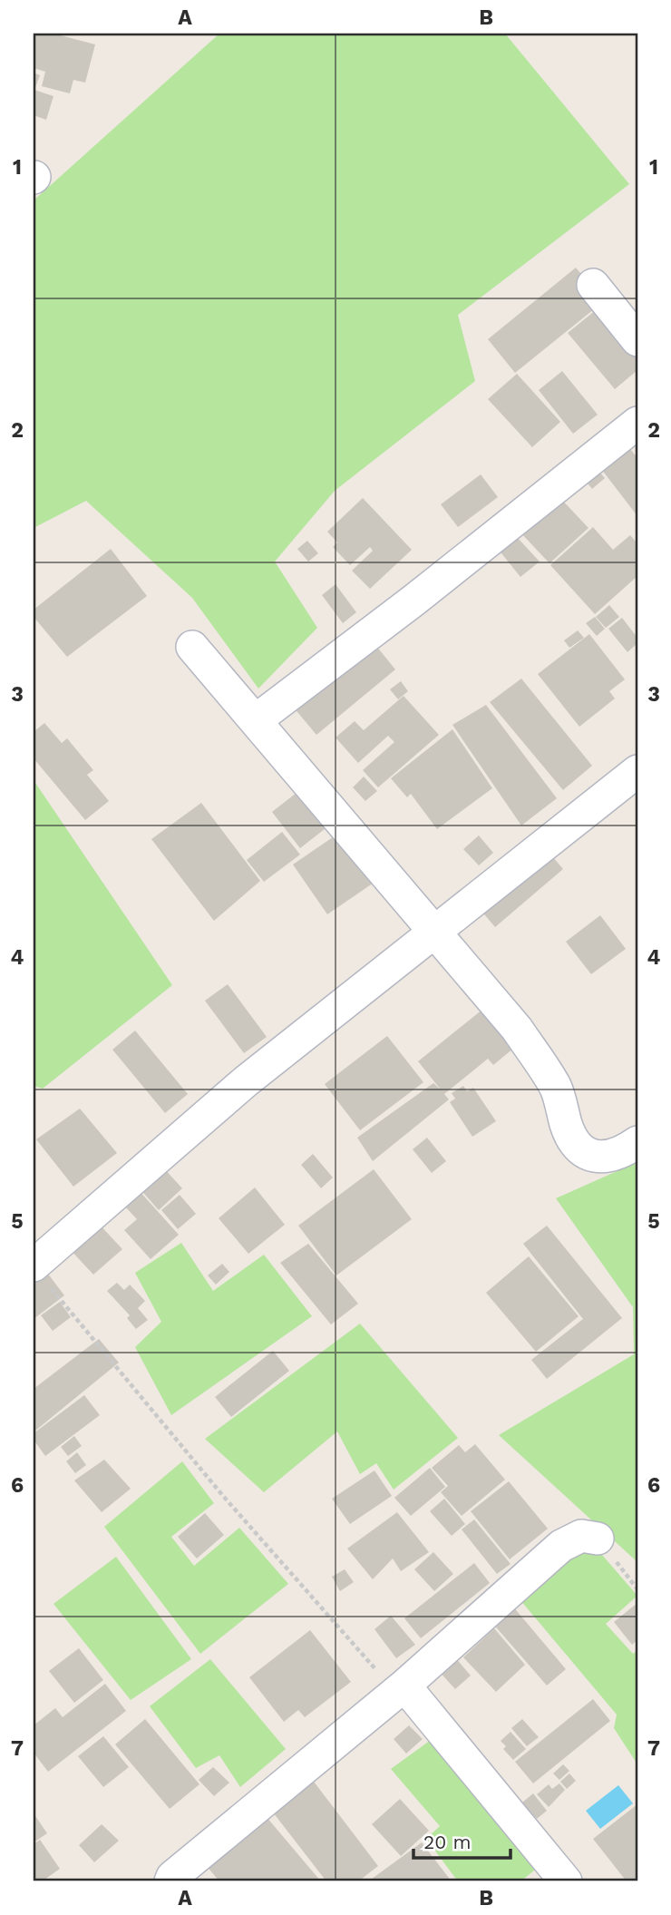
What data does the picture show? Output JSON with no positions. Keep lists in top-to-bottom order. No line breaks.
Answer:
{"scale_bar":"20 m","grid":{"columns":["A","B"],"rows":["1","2","3","4","5","6","7"]}}
